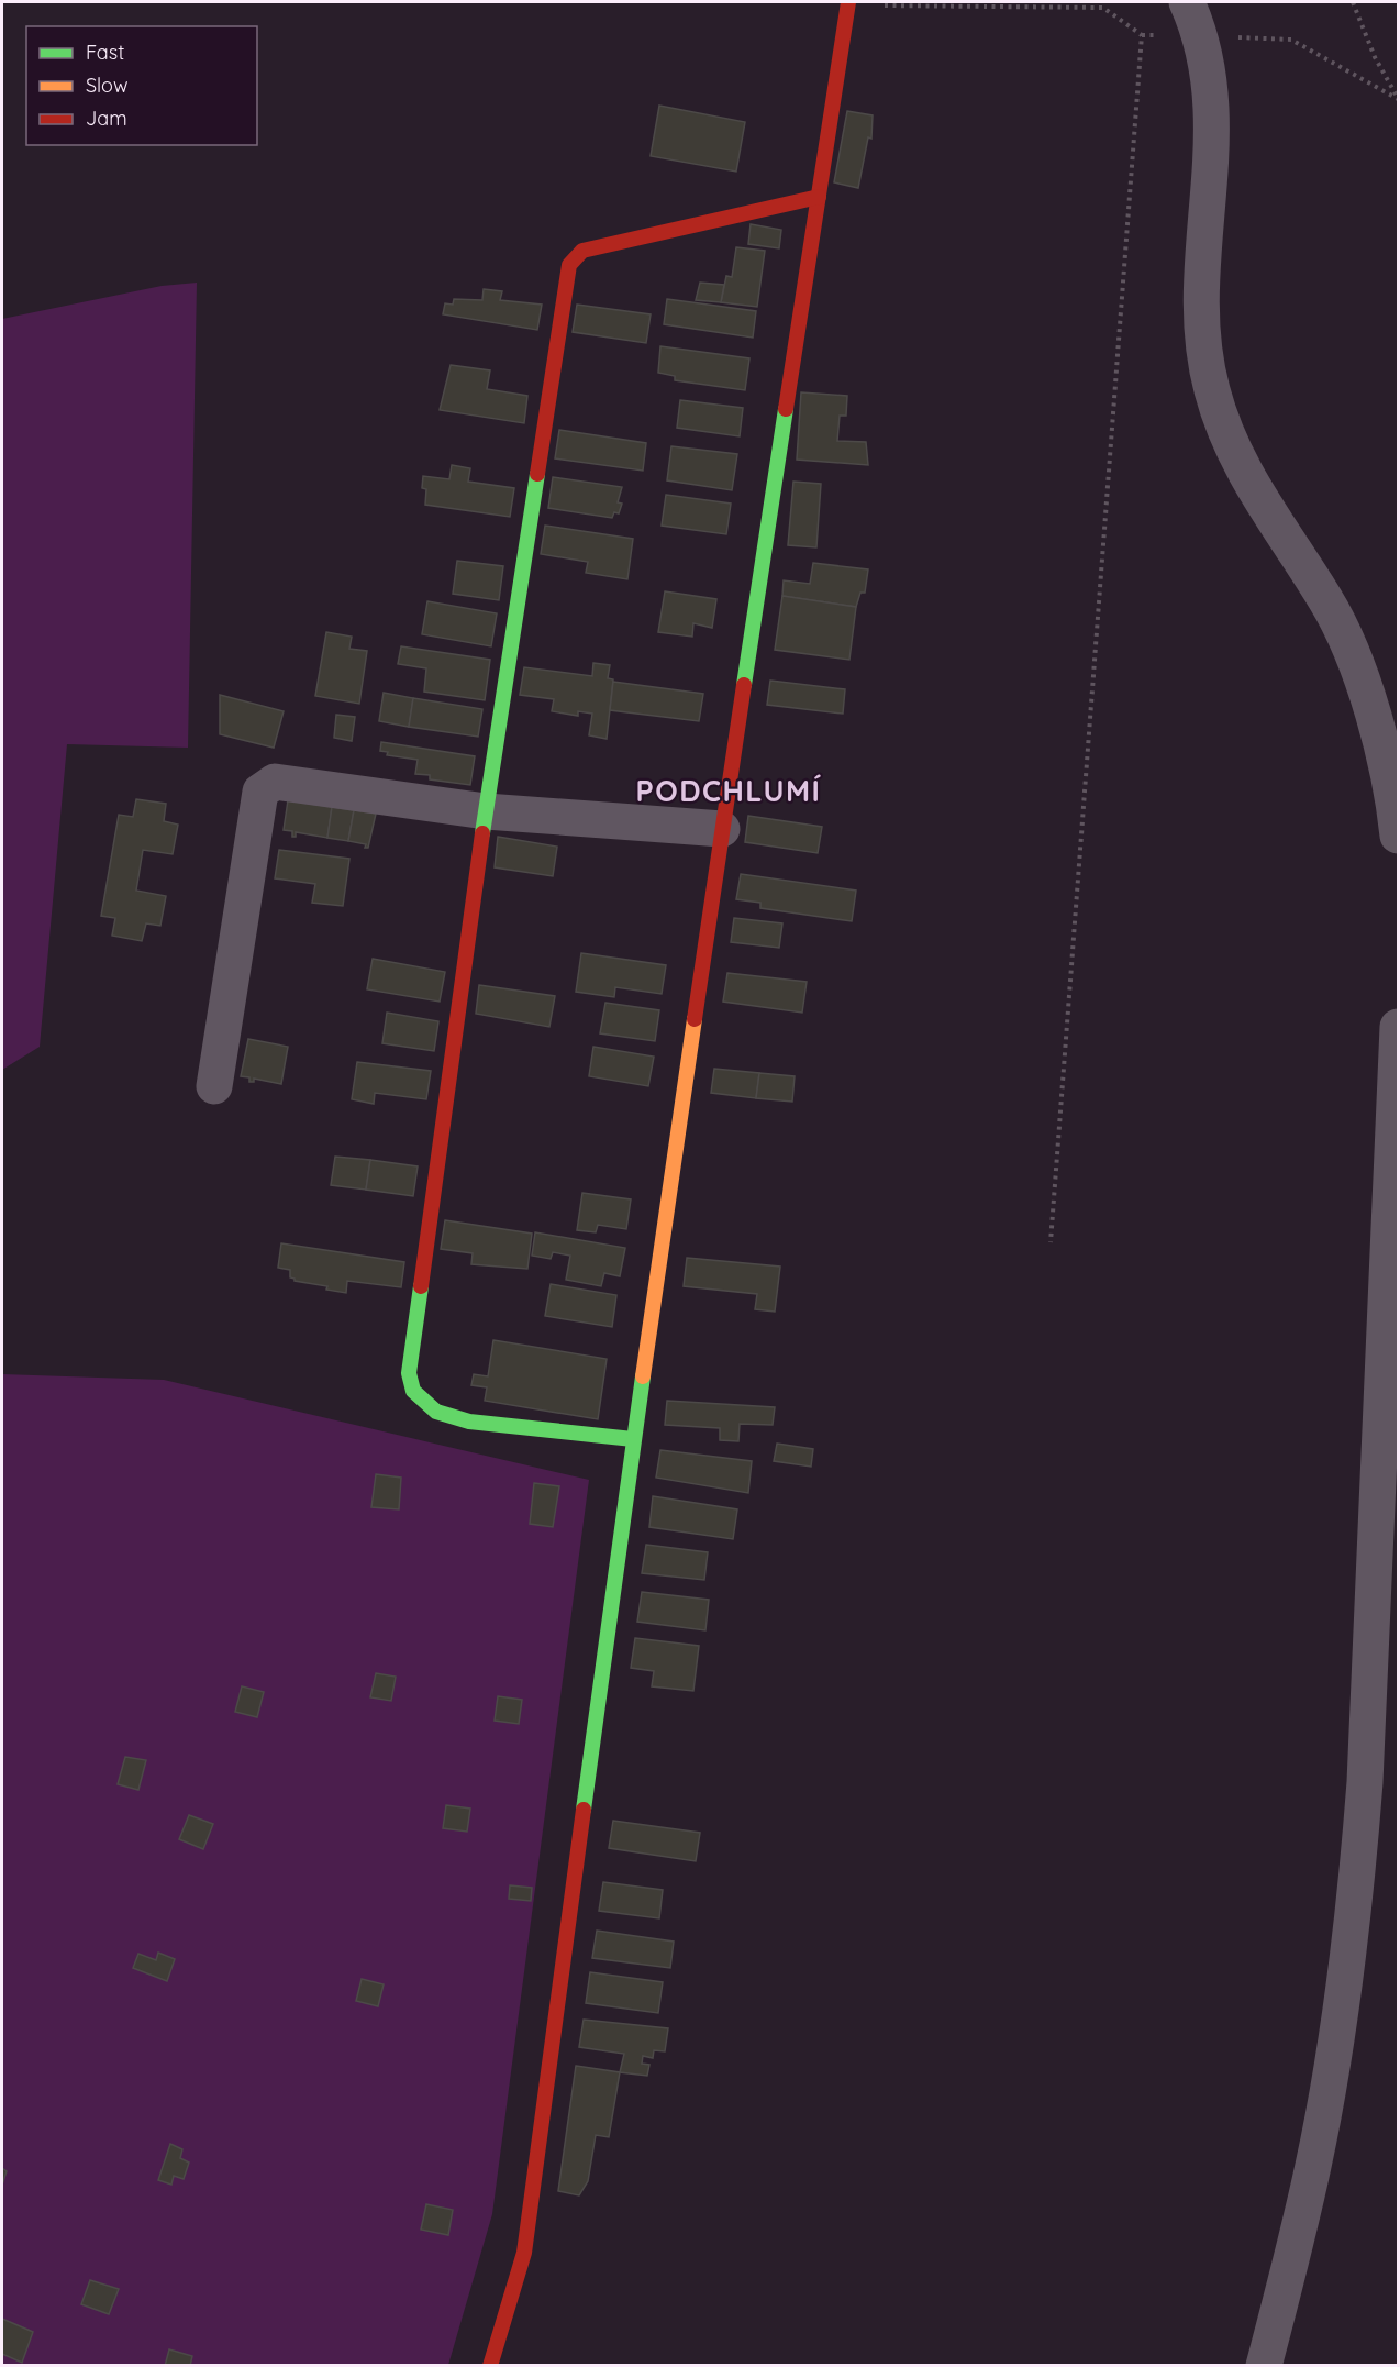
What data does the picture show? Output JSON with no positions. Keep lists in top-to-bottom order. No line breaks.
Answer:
{"districts":["PODCHLUMÍ"],"legend":["Fast","Slow","Jam"]}
